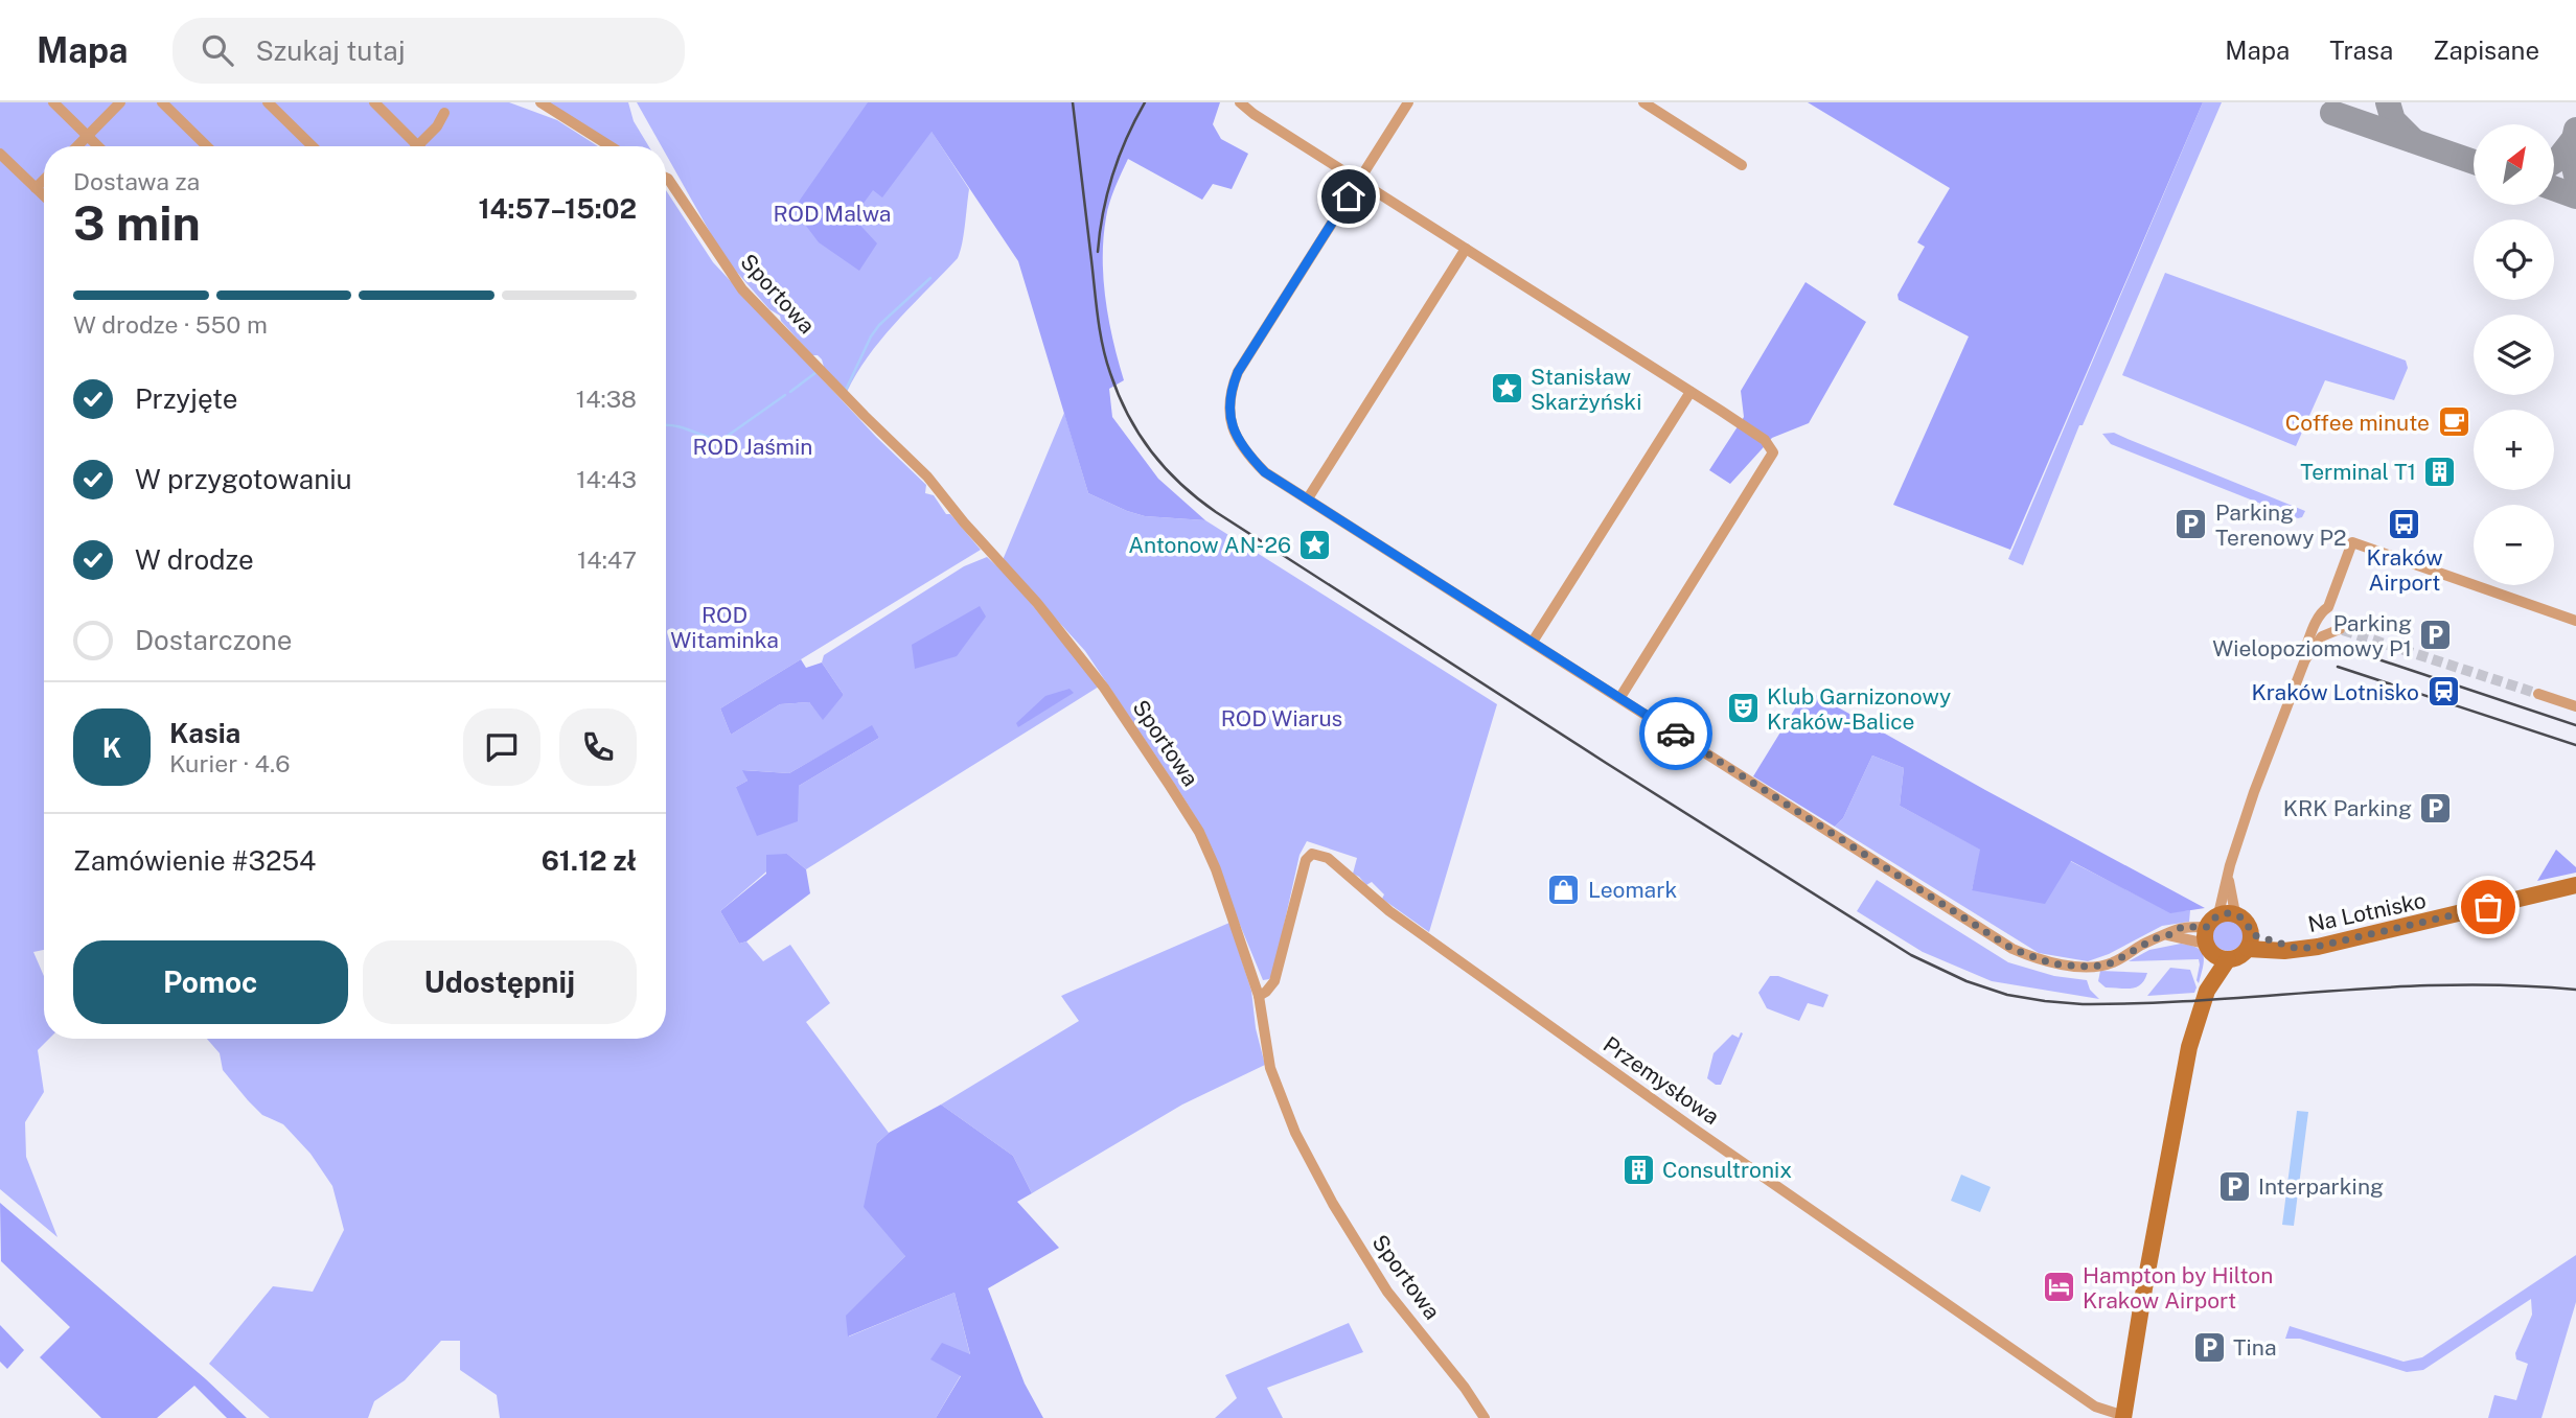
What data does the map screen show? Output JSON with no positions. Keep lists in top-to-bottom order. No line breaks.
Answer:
{"streets":{"main road":["Na Lotnisko"],"street":["Sportowa","Przemysłowa"]},"crossings":[["Sportowa","Przemysłowa"]],"parks":["ROD Malwa","ROD Jaśmin","ROD Witaminka","ROD Wiarus"],"places":{"place":["Stanisław Skarżyński","Antonow AN-26"],"cafe":["Coffee minute"],"building":["Terminal T1","Consultronix"],"bus stop":["Kraków Airport"],"parking":["Parking Terenowy P2","Parking Wielopoziomowy P1","KRK Parking","Interparking","Tina"],"station":["Kraków Lotnisko"],"theatre":["Klub Garnizonowy Kraków-Balice"],"shop":["Leomark"],"hotel":["Hampton by Hilton Krakow Airport"]},"north":"top right","page":{"header":"Mapa","search":"Szukaj tutaj","nav":["Mapa","Trasa","Zapisane"],"map_buttons":["+","−"],"heading":["3 min","Dostawa za","14:57–15:02"],"panel":["Kasia","Kurier · 4.6","Zamówienie #3254","61.12 zł"],"bar":"W drodze · 550 m","list":[["Przyjęte","14:38"],["W przygotowaniu","14:43"],["W drodze","14:47"],"Dostarczone"],"round":"K","buttons":["Pomoc","Udostępnij"]}}
